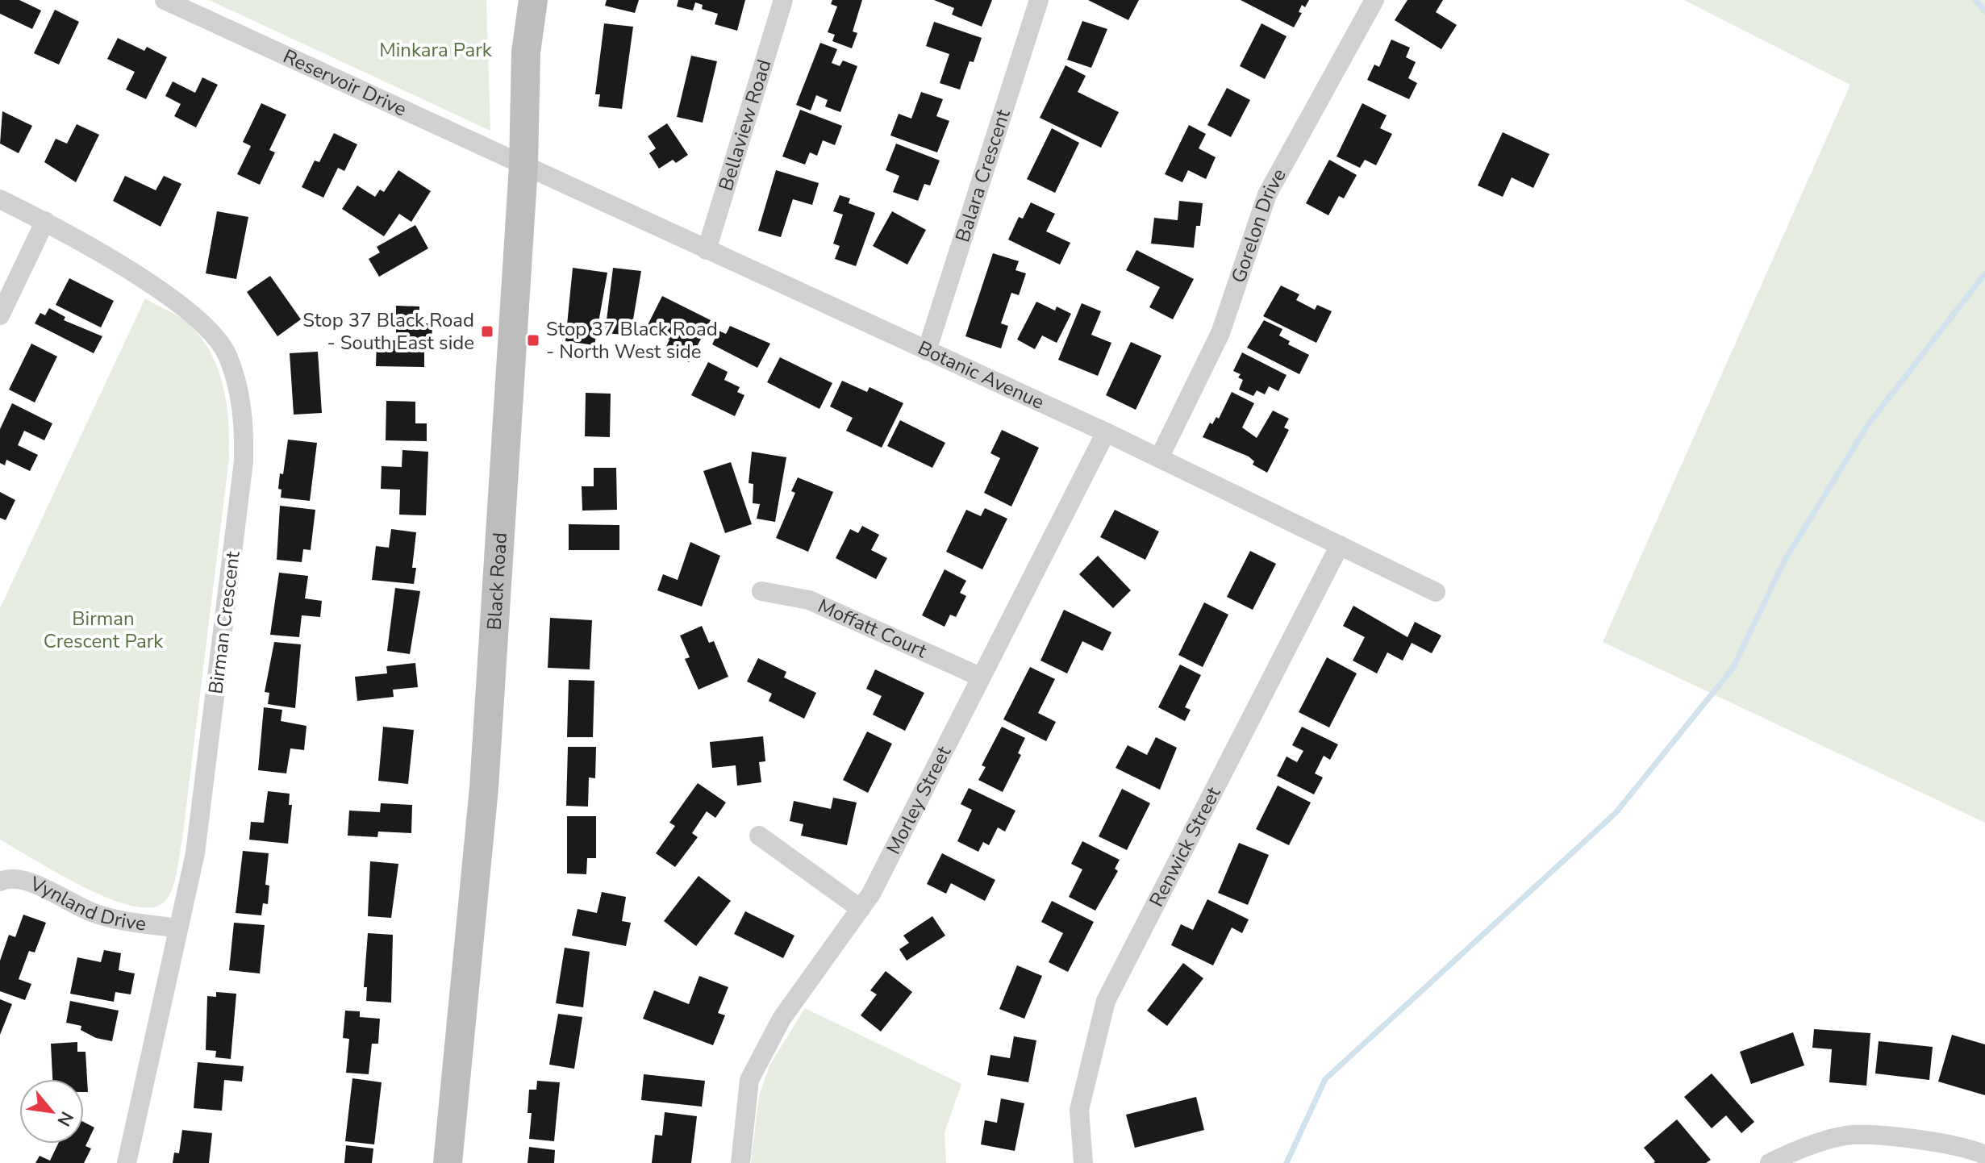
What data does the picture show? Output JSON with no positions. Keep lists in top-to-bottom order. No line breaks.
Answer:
{"streets":{"main road":["Black Road"],"street":["Reservoir Drive","Bellaview Road","Balara Crescent","Gorelon Drive","Botanic Avenue","Birman Crescent","Moffatt Court","Morley Street","Renwick Street","Vynland Drive"]},"crossings":[["Reservoir Drive","Botanic Avenue"],["Reservoir Drive","Black Road"],["Bellaview Road","Botanic Avenue"],["Balara Crescent","Botanic Avenue"],["Gorelon Drive","Botanic Avenue"],["Botanic Avenue","Black Road"],["Botanic Avenue","Morley Street"],["Botanic Avenue","Renwick Street"],["Birman Crescent","Vynland Drive"],["Moffatt Court","Morley Street"]],"parks":["Minkara Park","Birman Crescent Park"],"places":{"transit":["Stop 37 Black Road - South East side","Stop 37 Black Road - North West side"]},"north":"bottom right"}
